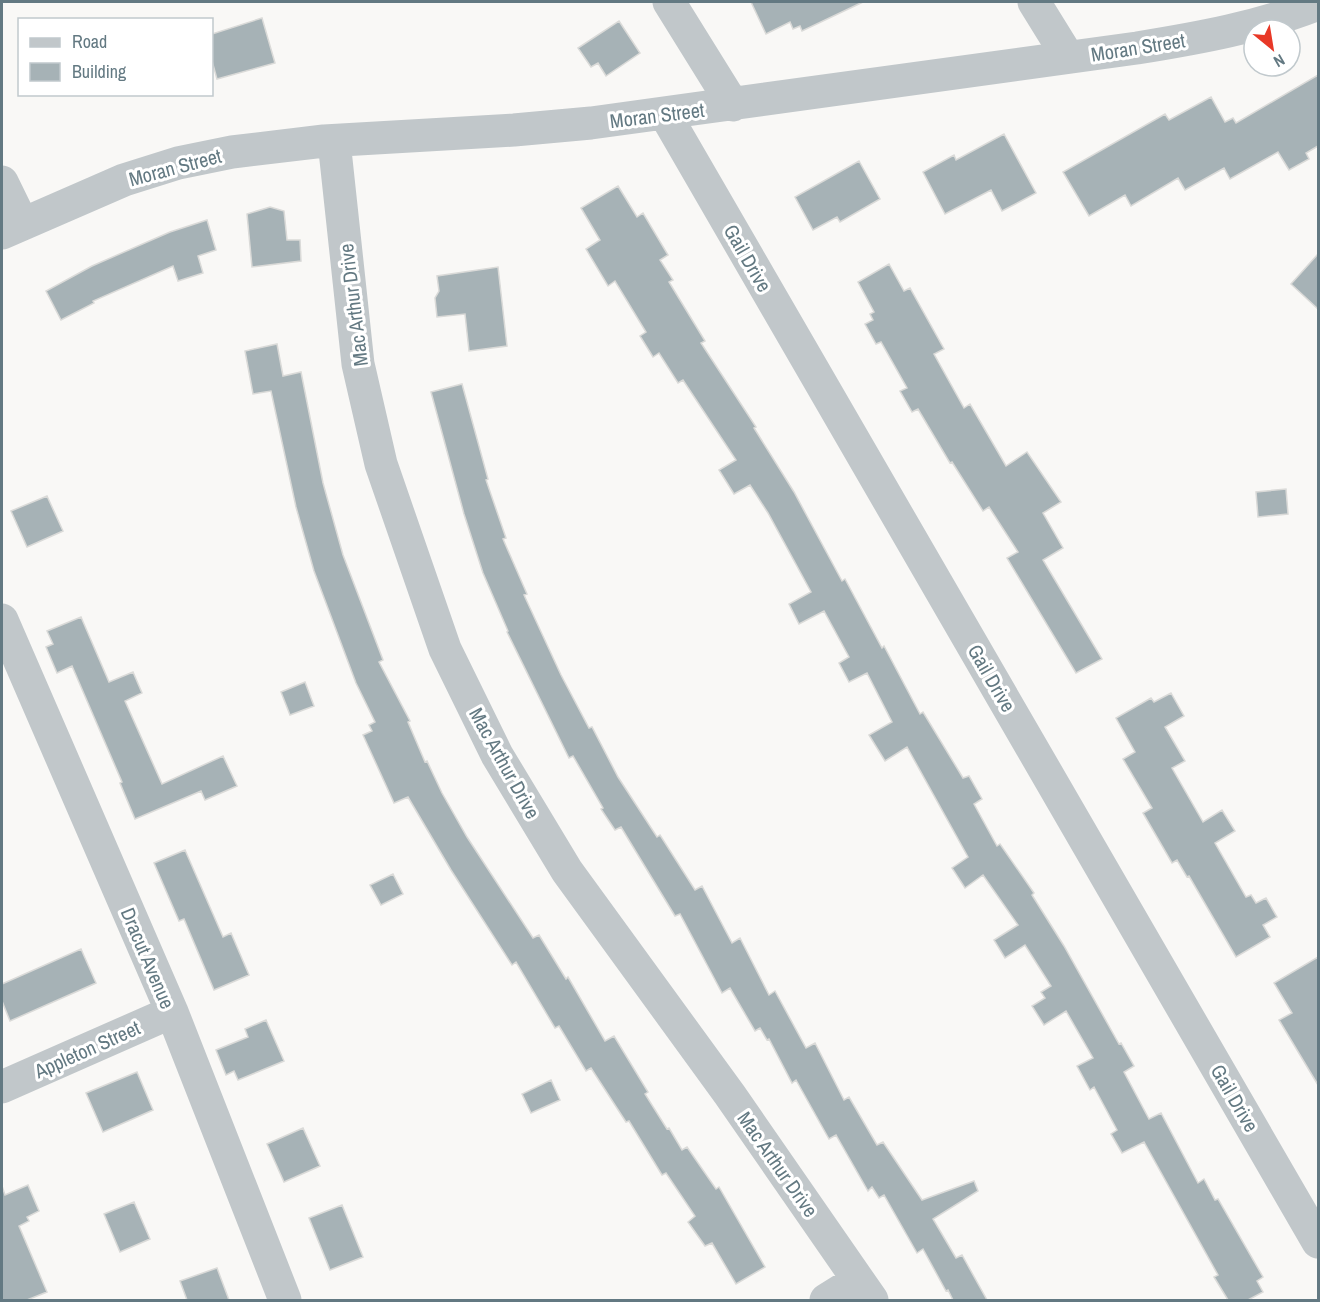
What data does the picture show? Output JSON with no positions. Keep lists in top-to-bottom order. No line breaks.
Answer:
{"streets":{"street":["Moran Street","Gail Drive","Mac Arthur Drive","Dracut Avenue","Appleton Street"]},"crossings":[["Moran Street","Gail Drive"],["Moran Street","Mac Arthur Drive"],["Dracut Avenue","Appleton Street"]],"legend":["Road","Building"],"north":"bottom right"}
